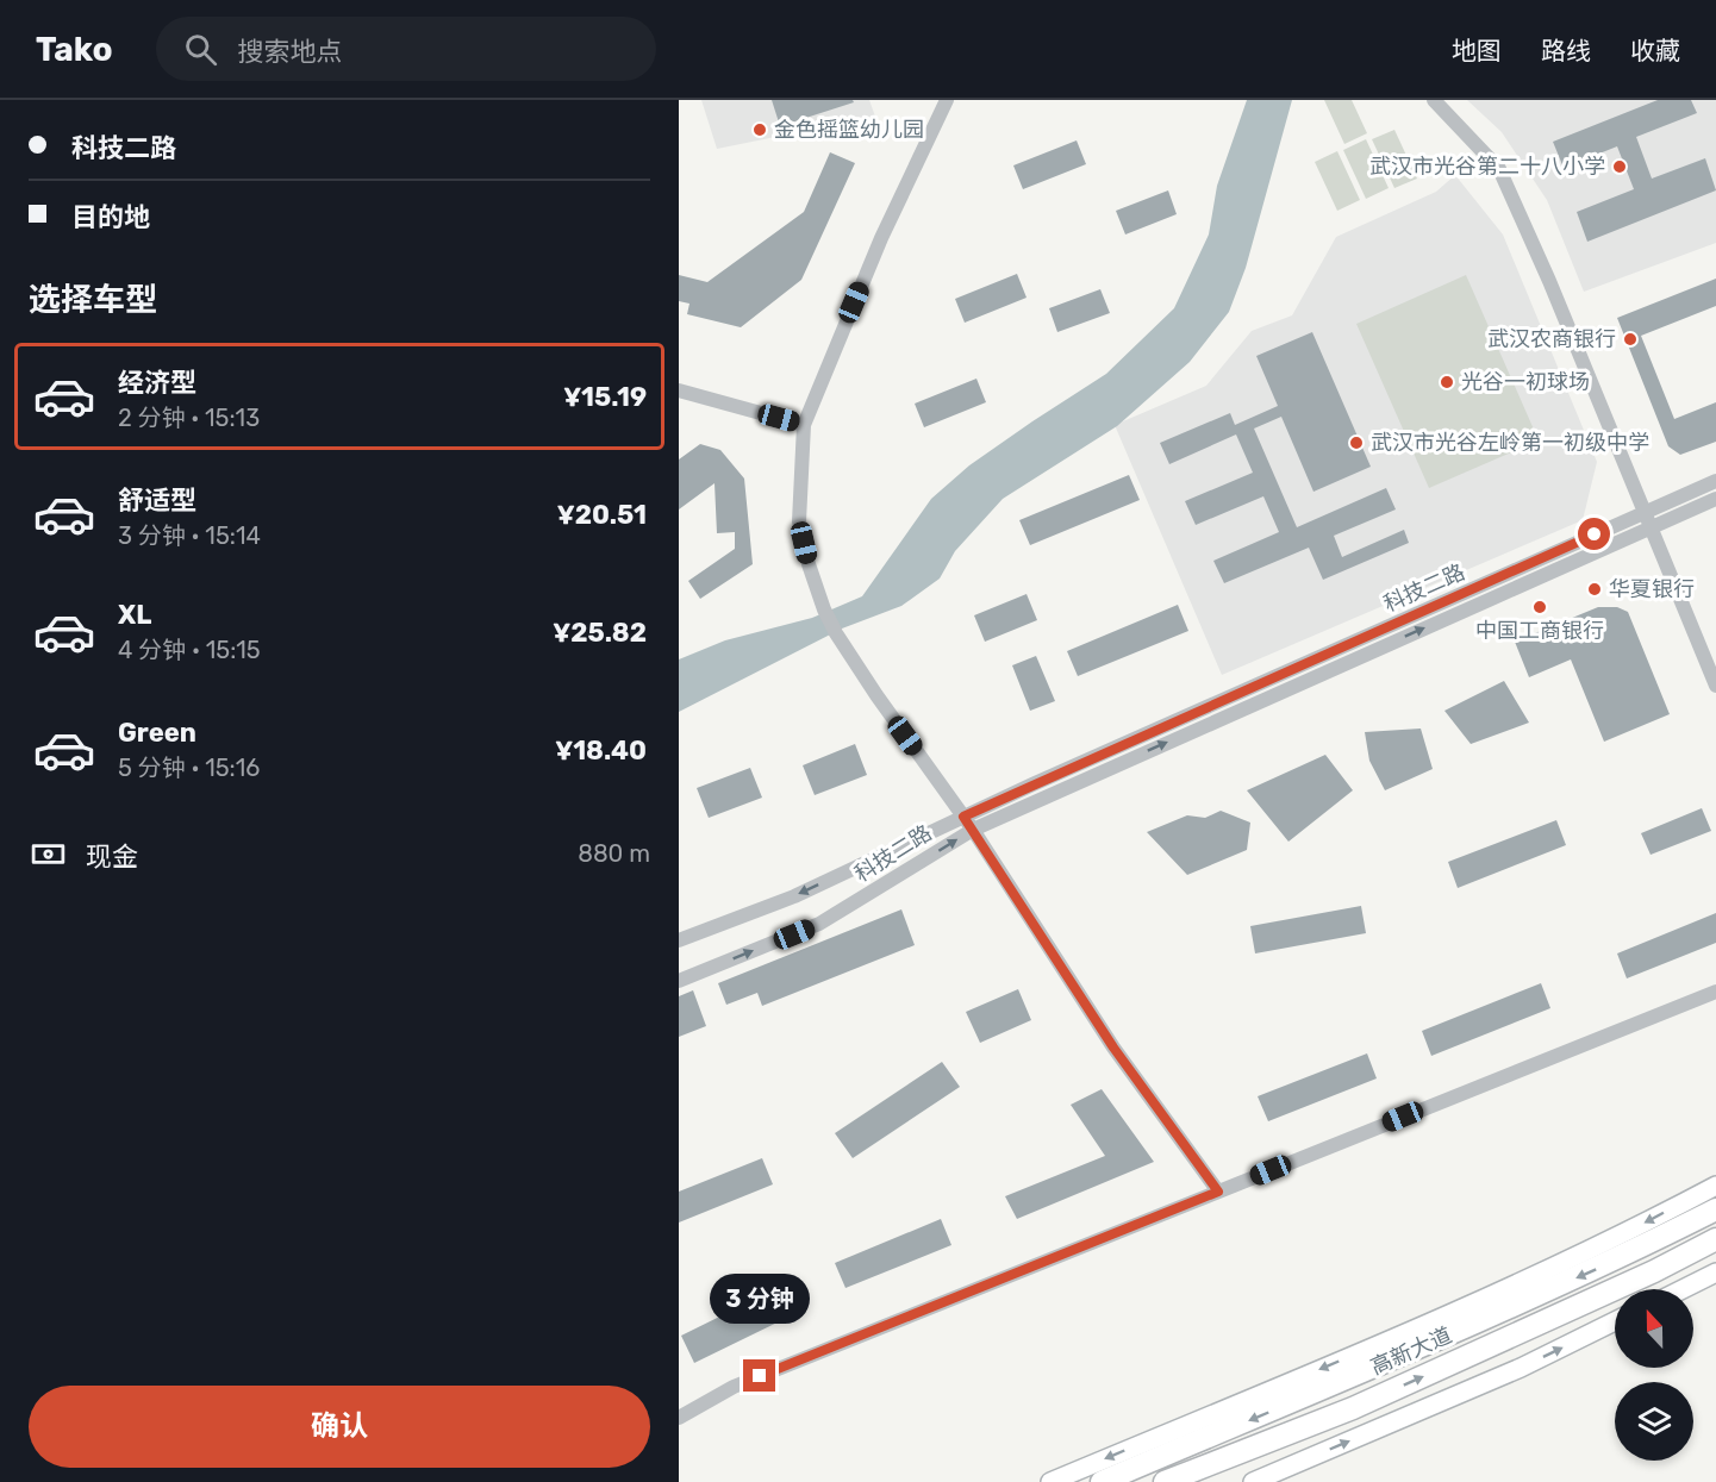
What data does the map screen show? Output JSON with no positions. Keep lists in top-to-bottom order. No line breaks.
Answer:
{"streets":{"highway":["高新大道"],"street":["科技二路"]},"places":["金色摇篮幼儿园","武汉市光谷第二十八小学","武汉农商银行","光谷一初球场","武汉市光谷左岭第一初级中学","华夏银行","中国工商银行"],"north":"top","page":{"header":"Tako","search":"搜索地点","nav":["地图","路线","收藏"],"banner":["科技二路","目的地"],"heading":"选择车型","list":[{"name":"经济型","note":"2 分钟 · 15:13","value":"¥15.19"},{"name":"舒适型","note":"3 分钟 · 15:14","value":"¥20.51"},{"name":"XL","note":"4 分钟 · 15:15","value":"¥25.82"},{"name":"Green","note":"5 分钟 · 15:16","value":"¥18.40"}],"pay":["现金","880 m"],"bubble":"3 分钟","buttons":"确认"}}
